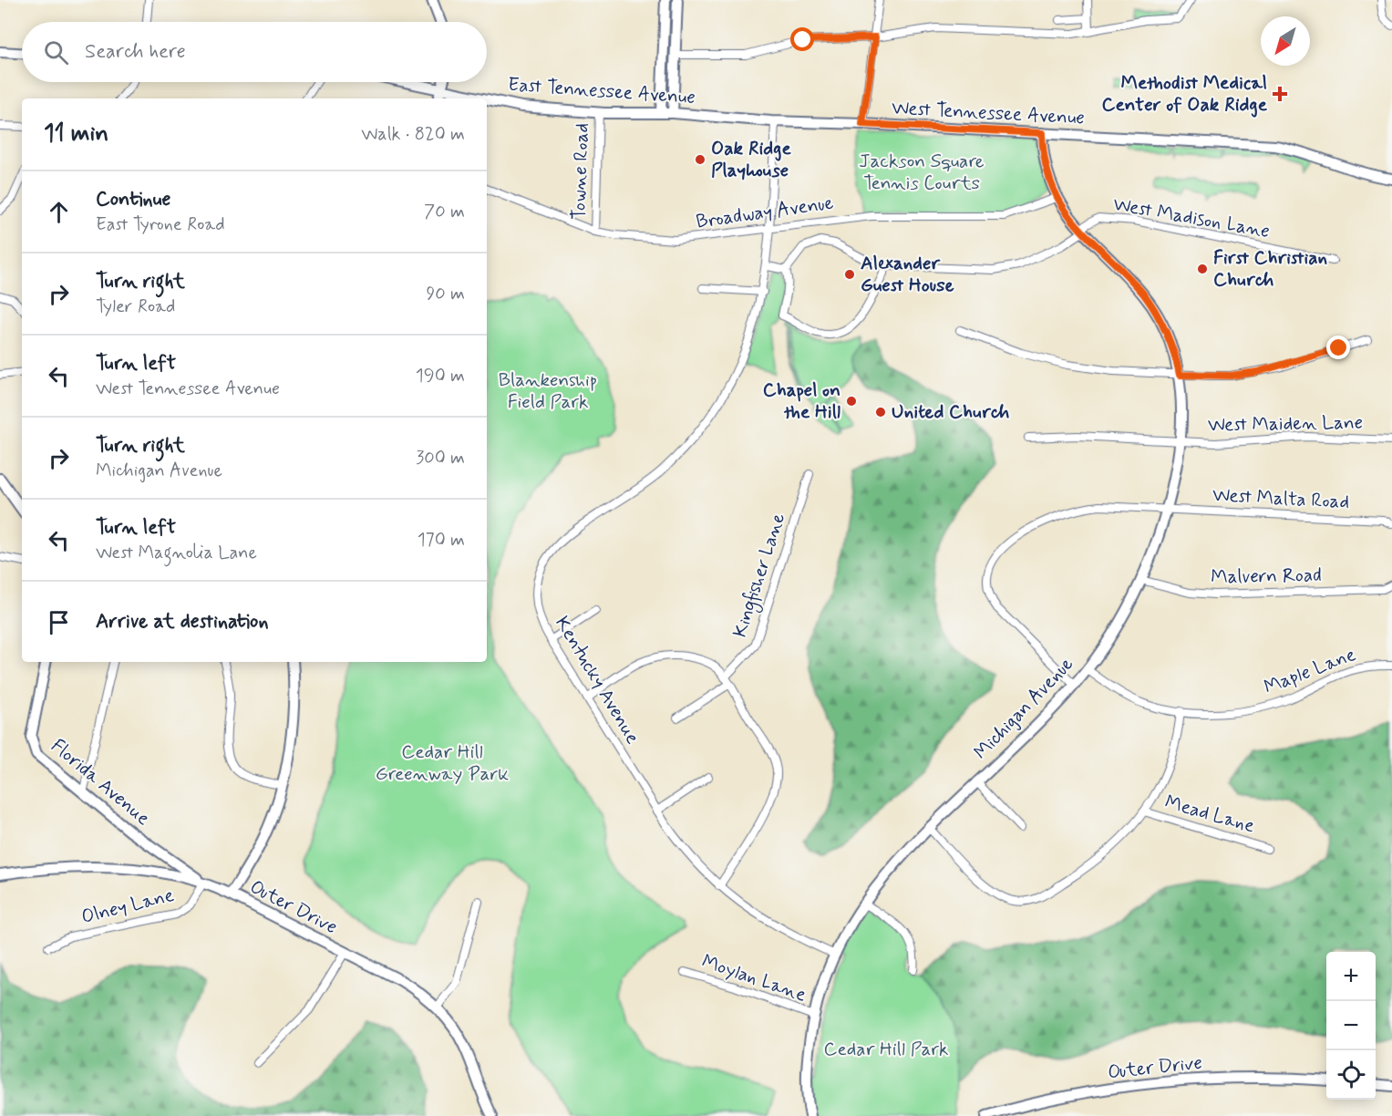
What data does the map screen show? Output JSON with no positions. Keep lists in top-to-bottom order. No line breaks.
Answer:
{"streets":{"street":["East Tennessee Avenue","West Tennessee Avenue","Towne Road","Broadway Avenue","West Madison Lane","West Maiden Lane","West Malta Road","Kingfisher Lane","Malvern Road","Maple Lane","Kentucky Avenue","Michigan Avenue","Florida Avenue","Mead Lane","Olney Lane","Outer Drive","Moylan Lane"]},"crossings":[["East Tennessee Avenue","West Tennessee Avenue"],["East Tennessee Avenue","Towne Road"],["East Tennessee Avenue","Kentucky Avenue"],["West Tennessee Avenue","Kentucky Avenue"],["West Tennessee Avenue","Michigan Avenue"],["Towne Road","Broadway Avenue"],["Broadway Avenue","Kentucky Avenue"],["Broadway Avenue","Michigan Avenue"],["West Madison Lane","Michigan Avenue"],["West Maiden Lane","Michigan Avenue"],["West Malta Road","Michigan Avenue"],["Malvern Road","Michigan Avenue"],["Maple Lane","Michigan Avenue"],["Kentucky Avenue","Michigan Avenue"],["Michigan Avenue","Moylan Lane"],["Florida Avenue","Olney Lane"],["Florida Avenue","Outer Drive"],["Olney Lane","Outer Drive"]],"parks":["Jackson Square Tennis Courts","Blankenship Field Park","Cedar Hill Greenway Park","Cedar Hill Park"],"places":{"health":["Methodist Medical Center of Oak Ridge"],"other":["Oak Ridge Playhouse","First Christian Church","Alexander Guest House","Chapel on the Hill","United Church"]},"north":"bottom left","page":{"search":"Search here","heading":["11 min","Walk · 820 m"],"list":[["Continue","East Tyrone Road","70 m"],["Turn right","Tyler Road","90 m"],["Turn left","West Tennessee Avenue","190 m"],["Turn right","Michigan Avenue","300 m"],["Turn left","West Magnolia Lane","170 m"],"Arrive at destination"],"map_buttons":["+","−"]}}
